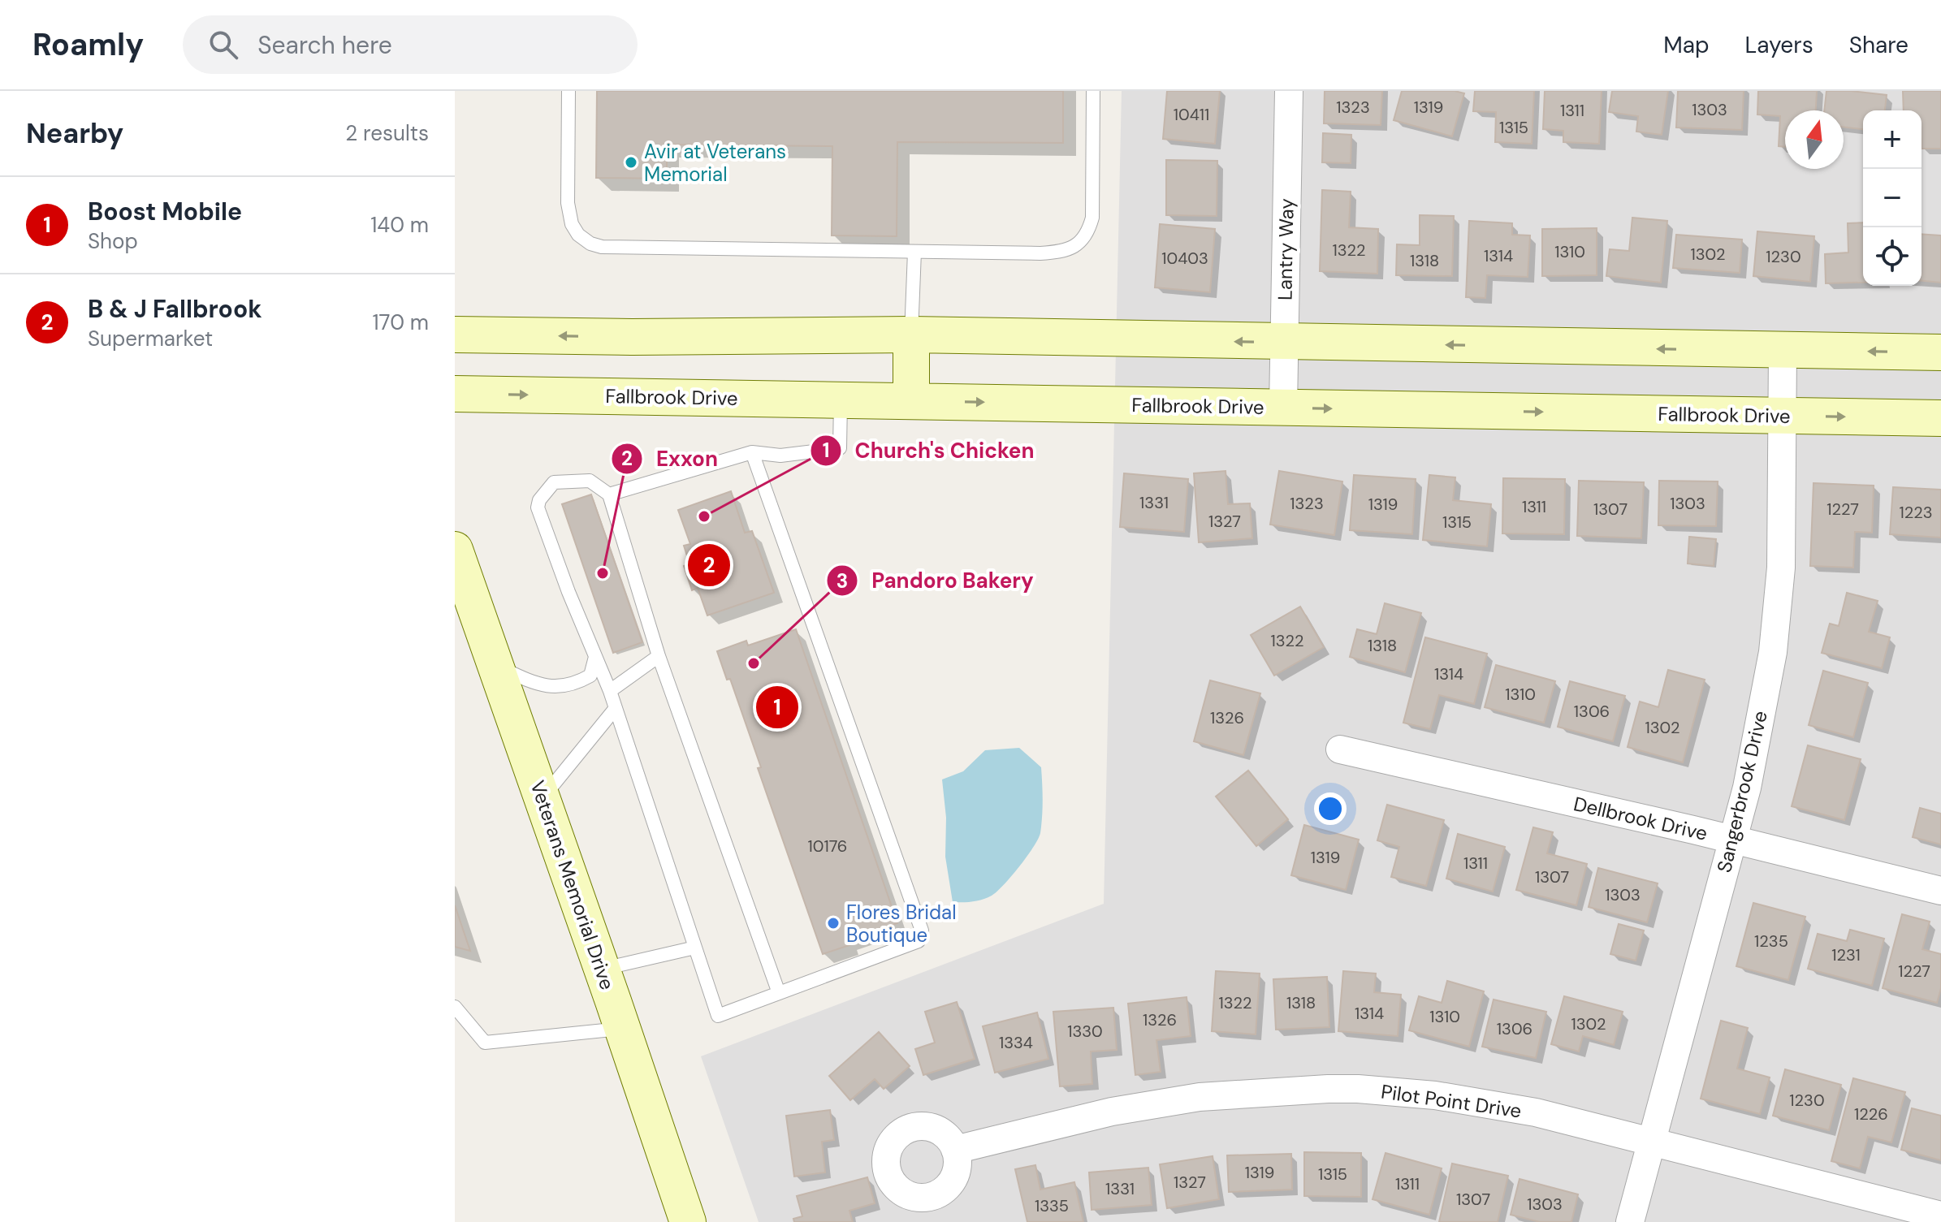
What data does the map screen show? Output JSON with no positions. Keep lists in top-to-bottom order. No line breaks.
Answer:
{"streets":{"main road":["Fallbrook Drive","Veterans Memorial Drive"],"street":["Lantry Way","Sangerbrook Drive","Dellbrook Drive","Pilot Point Drive"]},"crossings":[["Lantry Way","Fallbrook Drive"],["Fallbrook Drive","Sangerbrook Drive"],["Sangerbrook Drive","Dellbrook Drive"],["Sangerbrook Drive","Pilot Point Drive"]],"places":["Avir at Veterans Memorial","Church's Chicken","Exxon","Pandoro Bakery","Flores Bridal Boutique"],"house_numbers":["1323","1319","1303","1311","10411","1315","1322","1310","1302","1314","1230","10403","1318","1331","1323","1303","1319","1311","1307","1227","1223","1327","1315","1322","1318","1314","1310","1306","1326","1302","10176","1319","1311","1307","1303","1235","1231","1227","1322","1318","1314","1310","1326","1302","1306","1330","1334","1230","1226","1319","1315","1327","1311","1331","1307","1303","1335"],"north":"top","page":{"header":"Roamly","search":"Search here","nav":["Map","Layers","Share"],"heading":["Nearby","2 results"],"map_buttons":["+","−"],"list":[{"mark":"1","name":"Boost Mobile","note":"Shop","value":"140 m"},{"mark":"2","name":"B & J Fallbrook","note":"Supermarket","value":"170 m"}],"pins":["2","1"]}}
